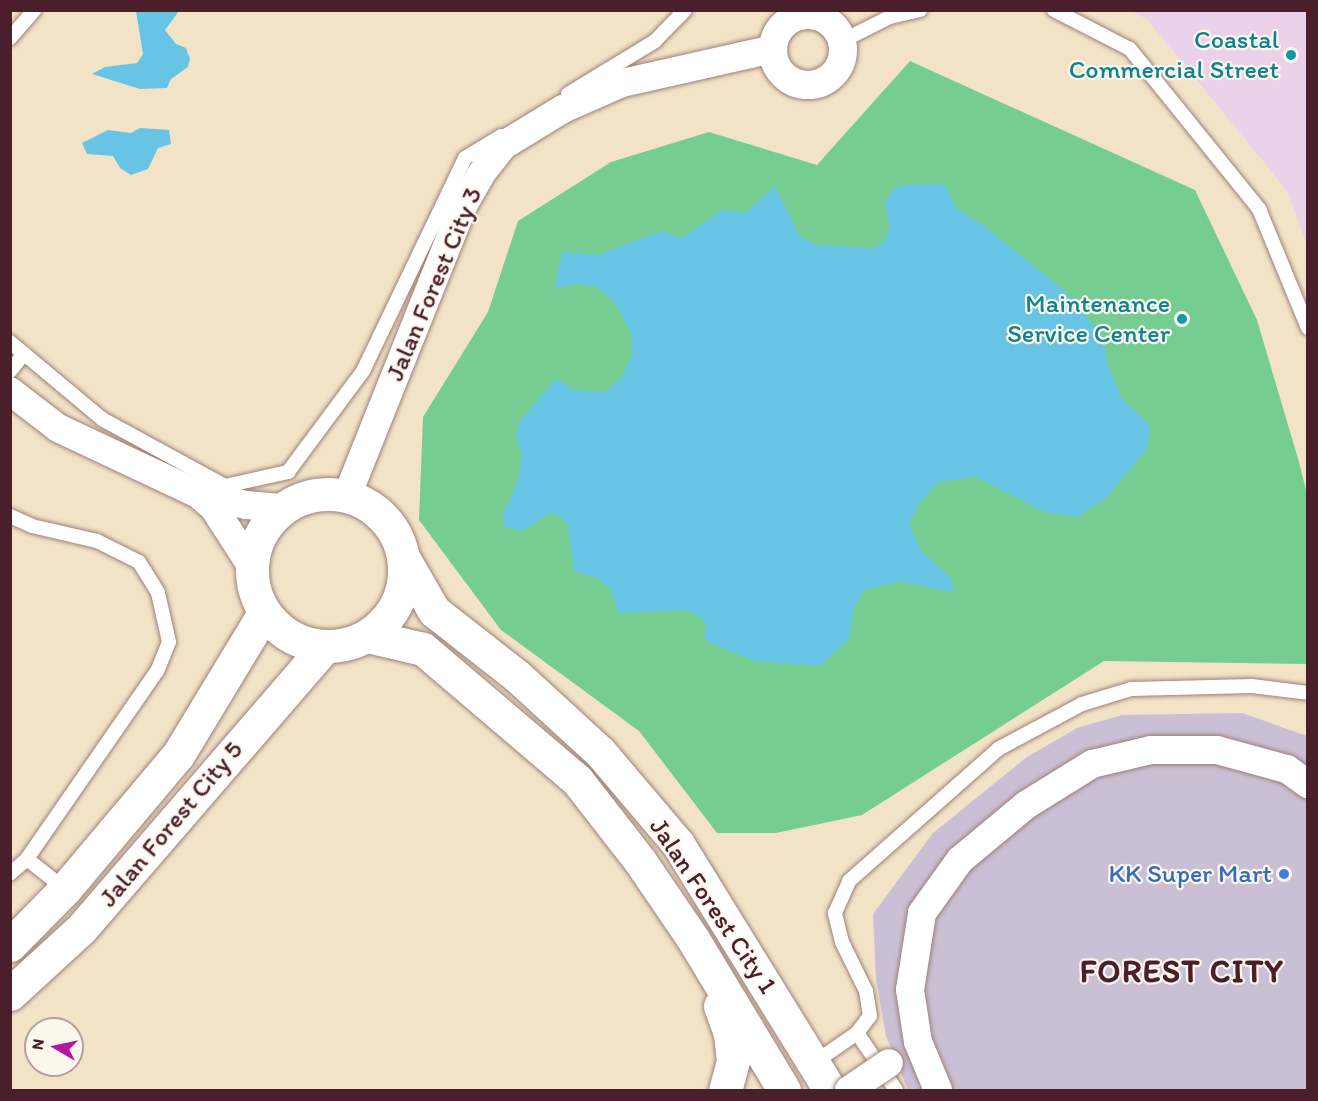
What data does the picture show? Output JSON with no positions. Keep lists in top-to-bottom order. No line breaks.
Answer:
{"streets":{"street":["Jalan Forest City 3","Jalan Forest City 5","Jalan Forest City 1"]},"crossings":[["Jalan Forest City 3","Jalan Forest City 5"],["Jalan Forest City 3","Jalan Forest City 1"],["Jalan Forest City 5","Jalan Forest City 1"]],"districts":["FOREST CITY"],"places":["Coastal Commercial Street","Maintenance Service Center","KK Super Mart"],"north":"left"}
